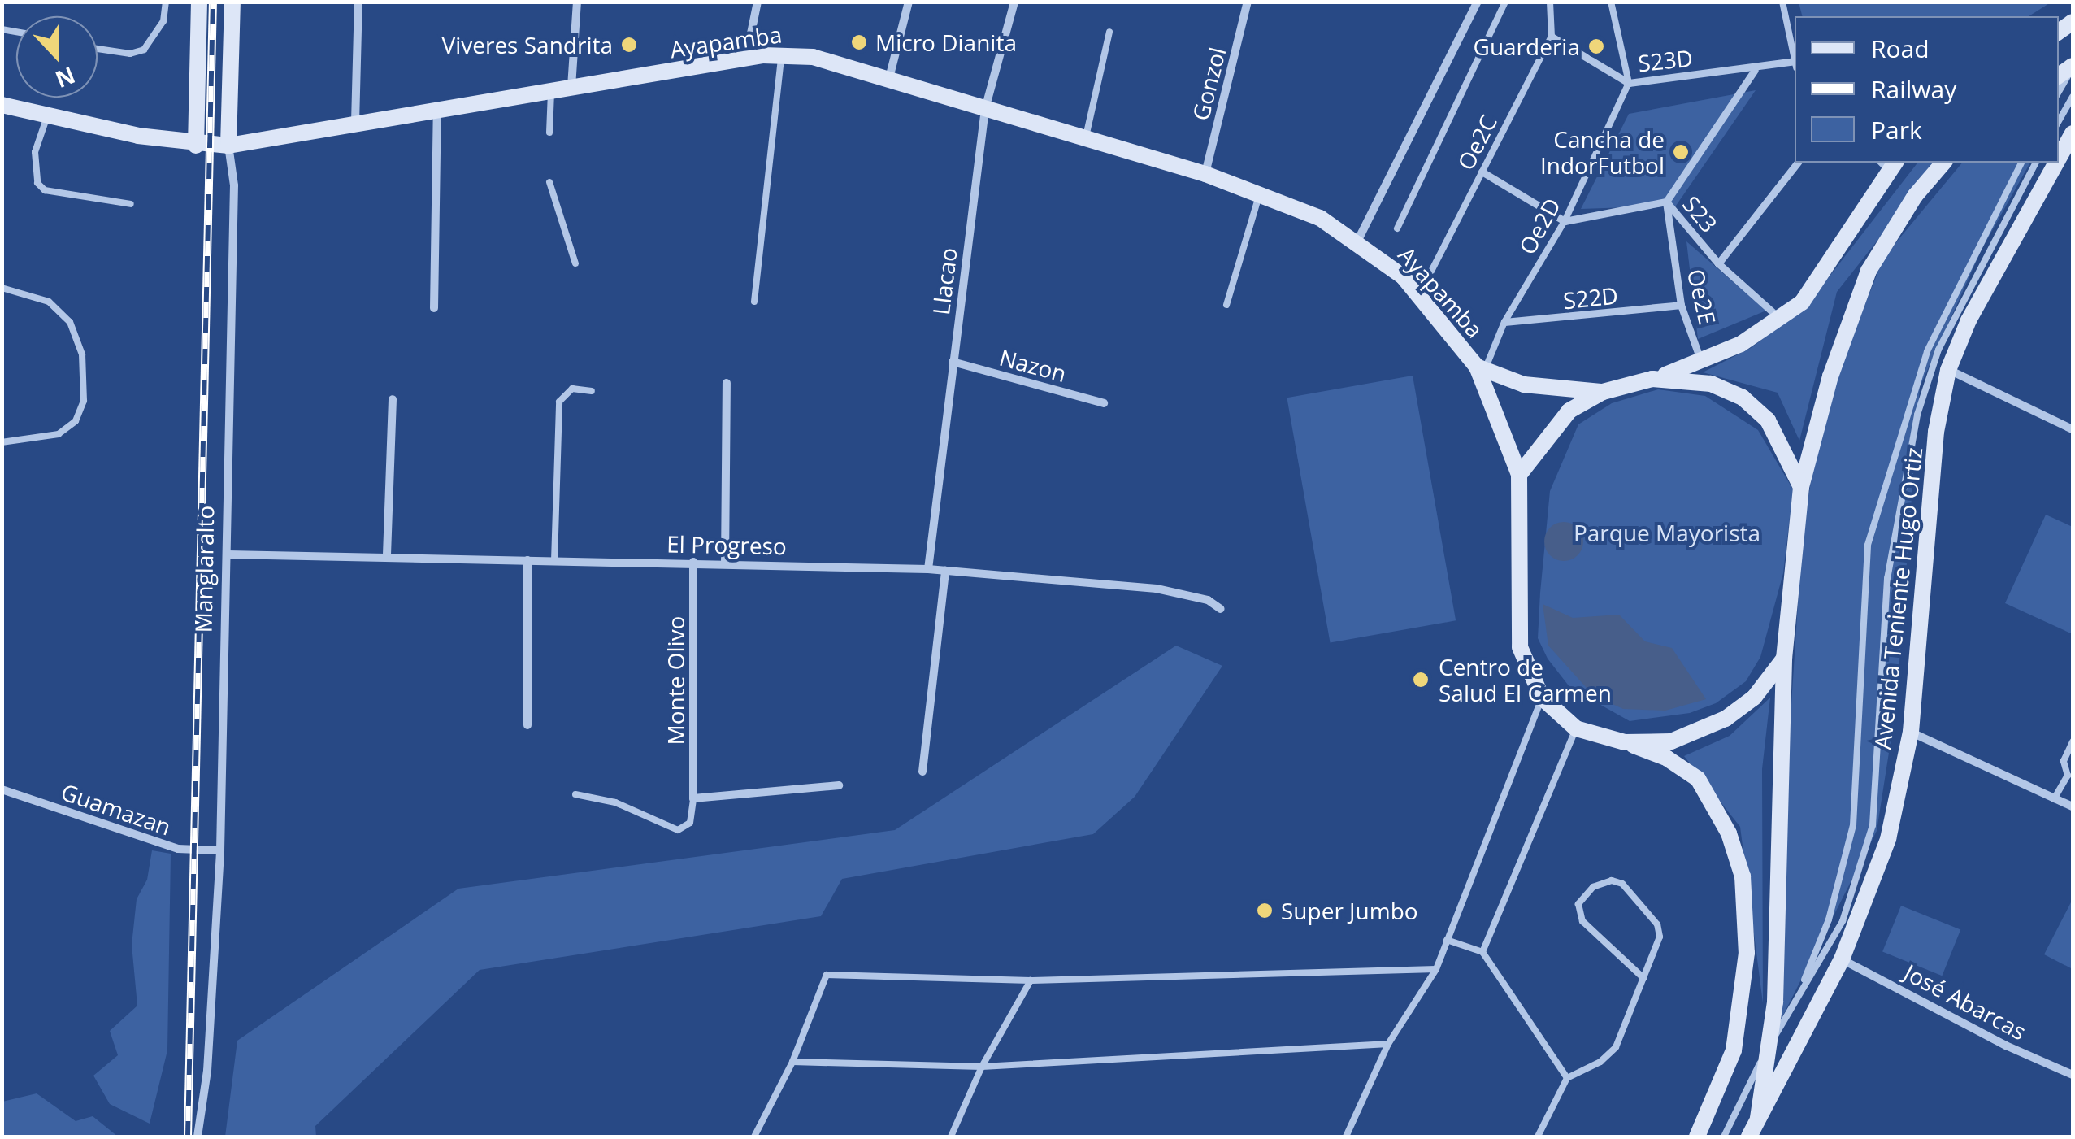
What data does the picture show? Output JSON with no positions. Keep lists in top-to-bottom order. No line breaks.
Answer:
{"streets":{"main road":["Ayapamba","Manglaralto","Avenida Teniente Hugo Ortiz"],"street":["S23D","Gonzol","S23","Llacao","Oe2E","S22D","Nazon","El Progreso","Monte Olivo","Guamazan","José Abarcas"],"lane":["Oe2C","Oe2D"]},"crossings":[["Ayapamba","Gonzol"],["Ayapamba","Oe2C"],["Ayapamba","Oe2D"],["Ayapamba","Llacao"],["Ayapamba","Manglaralto"],["S23D","Oe2C"],["S23D","Oe2D"],["S23","Oe2D"],["S23","Oe2E"],["Oe2D","S22D"],["Llacao","Nazon"],["Llacao","El Progreso"],["Oe2E","S22D"],["El Progreso","Manglaralto"],["El Progreso","Monte Olivo"],["Manglaralto","Guamazan"],["Avenida Teniente Hugo Ortiz","José Abarcas"]],"parks":["Parque Mayorista"],"places":["Micro Dianita","Viveres Sandrita","Guarderia","Cancha de IndorFutbol","Centro de Salud El Carmen","Super Jumbo"],"legend":["Road","Railway","Park"],"north":"bottom"}
